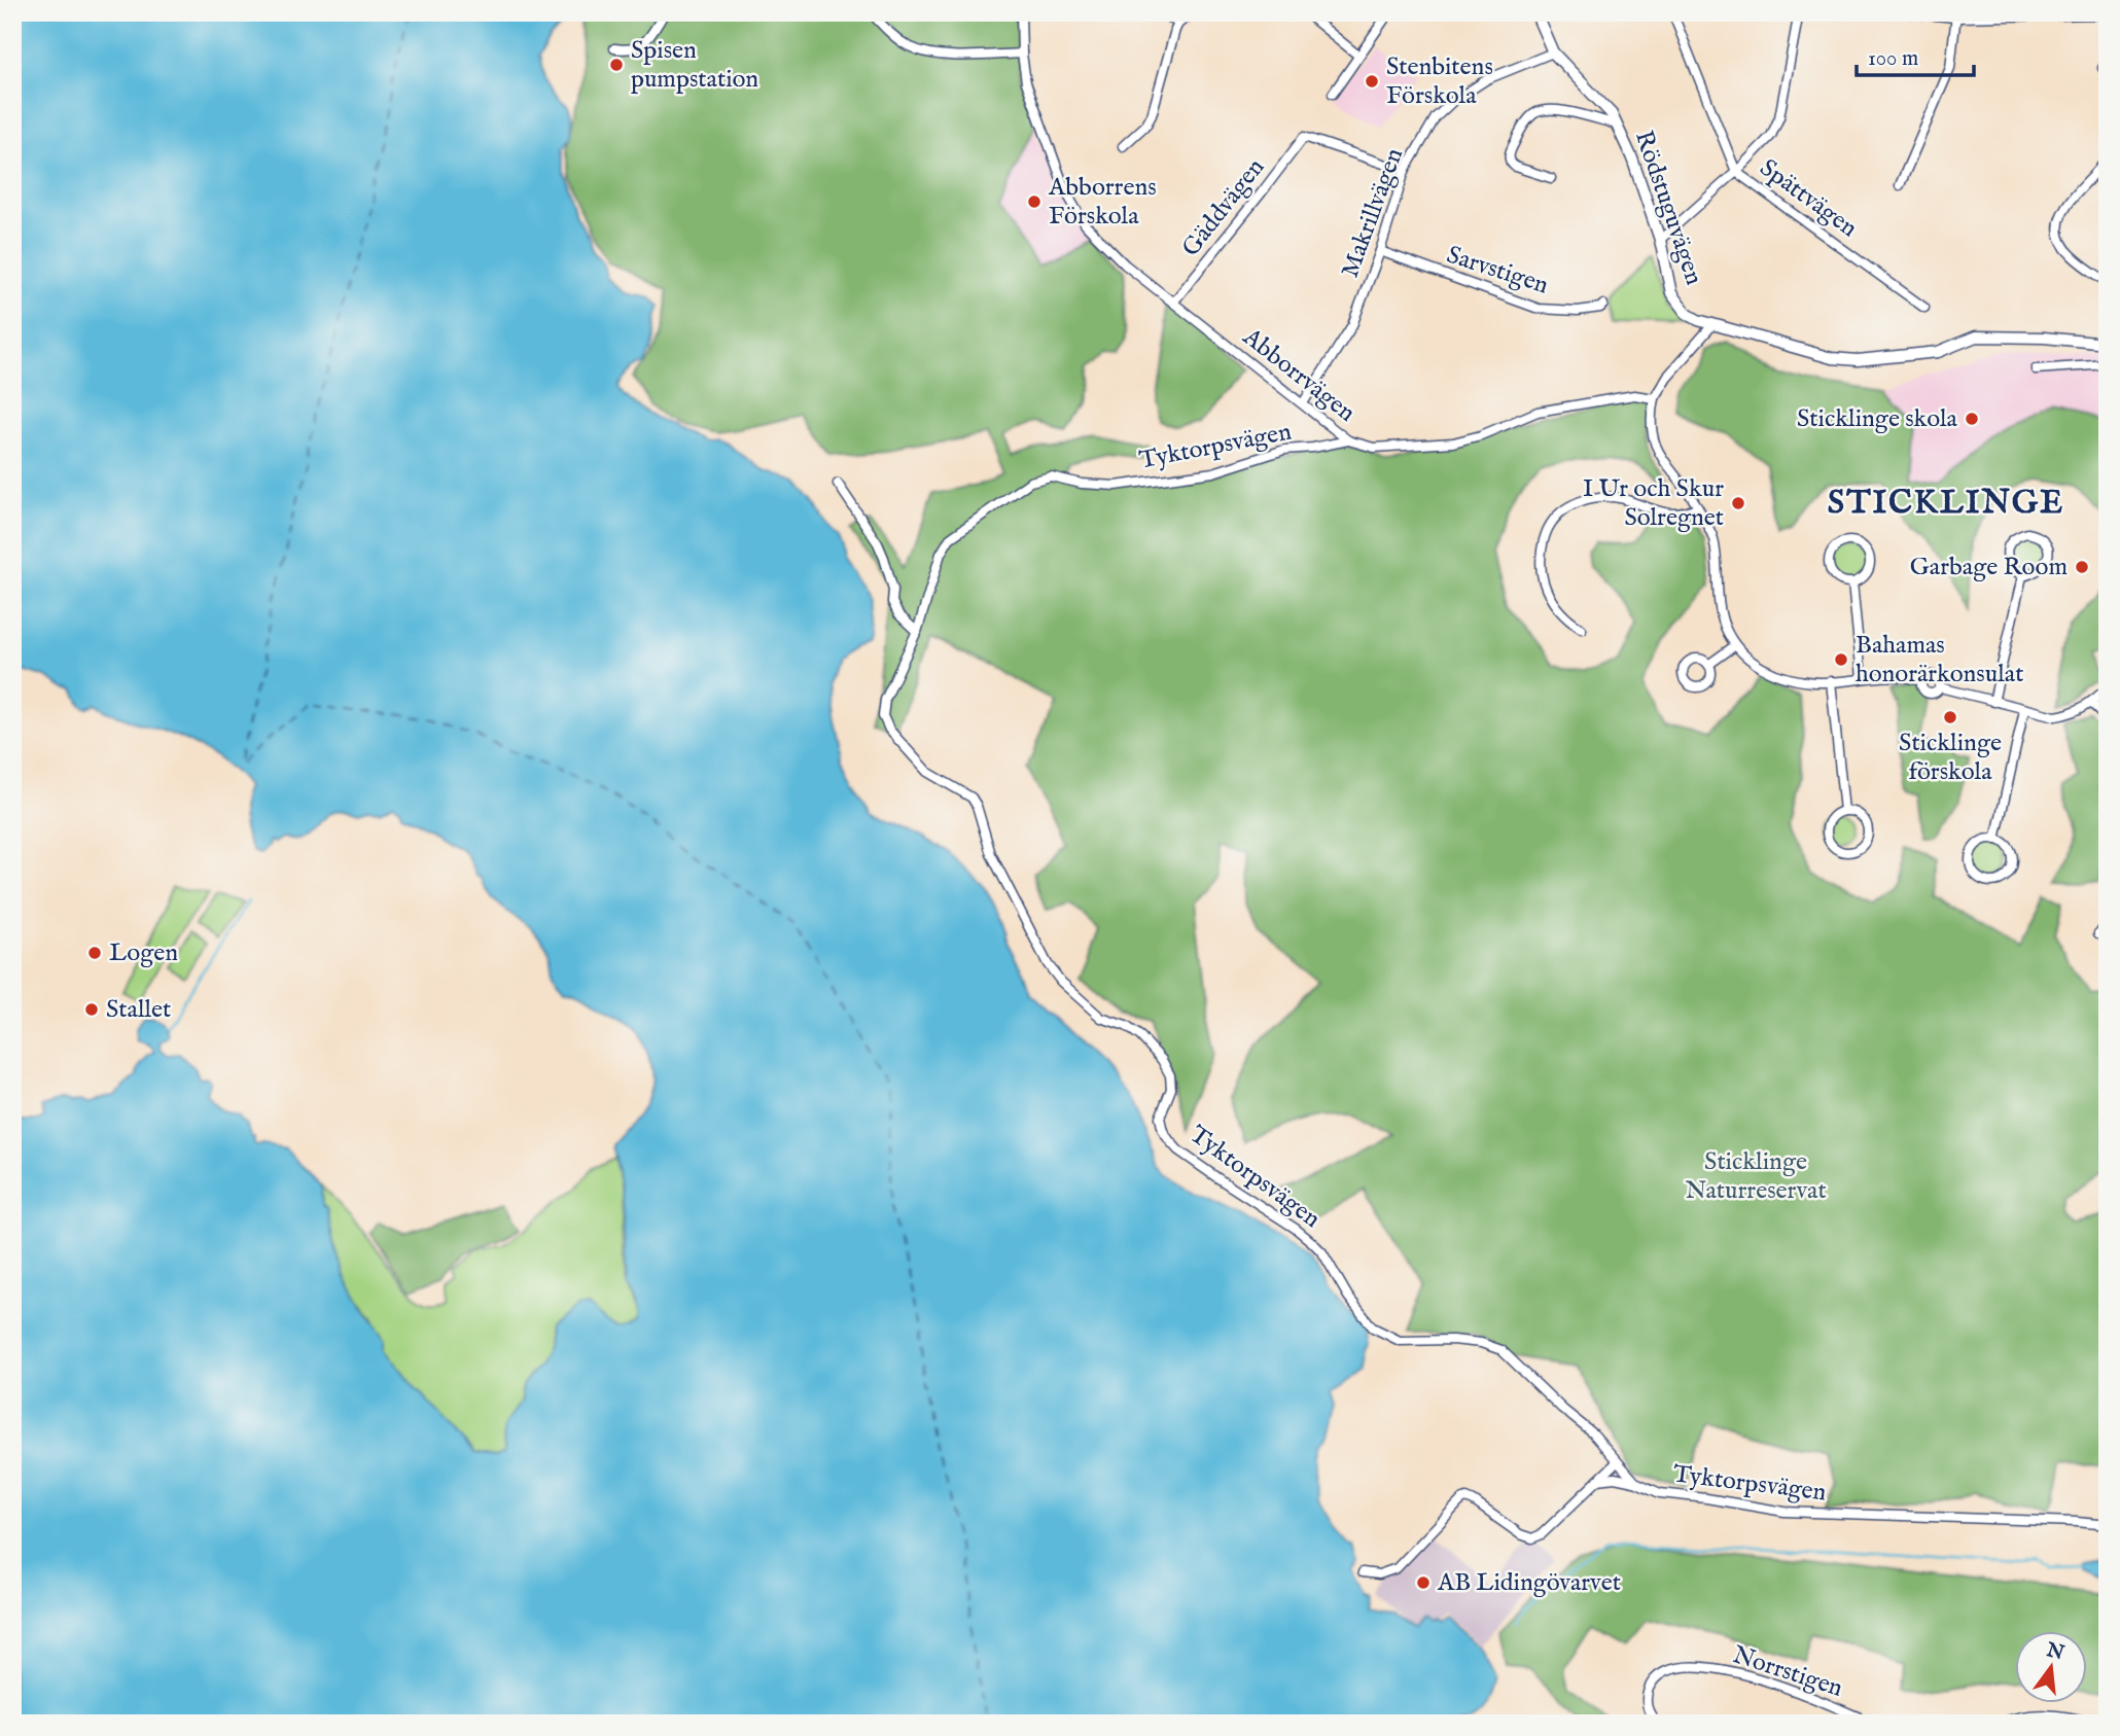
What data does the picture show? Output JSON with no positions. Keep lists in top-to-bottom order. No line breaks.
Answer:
{"streets":{"street":["Spättvägen","Gäddvägen","Rödstuguvägen","Makrillvägen","Sarvstigen","Abborrvägen","Tyktorpsvägen","Norrstigen"]},"crossings":[["Gäddvägen","Makrillvägen"],["Gäddvägen","Abborrvägen"],["Rödstuguvägen","Makrillvägen"],["Makrillvägen","Sarvstigen"],["Makrillvägen","Abborrvägen"],["Abborrvägen","Tyktorpsvägen"]],"districts":["STICKLINGE"],"parks":["Sticklinge Naturreservat"],"places":["Spisen pumpstation","Stenbitens Förskola","Abborrens Förskola","Sticklinge skola","I Ur och Skur Solregnet","Garbage Room","Bahamas honorärkonsulat","Sticklinge förskola","Logen","Stallet","AB Lidingövarvet"],"scale_bar":"100 m","north":"top"}
